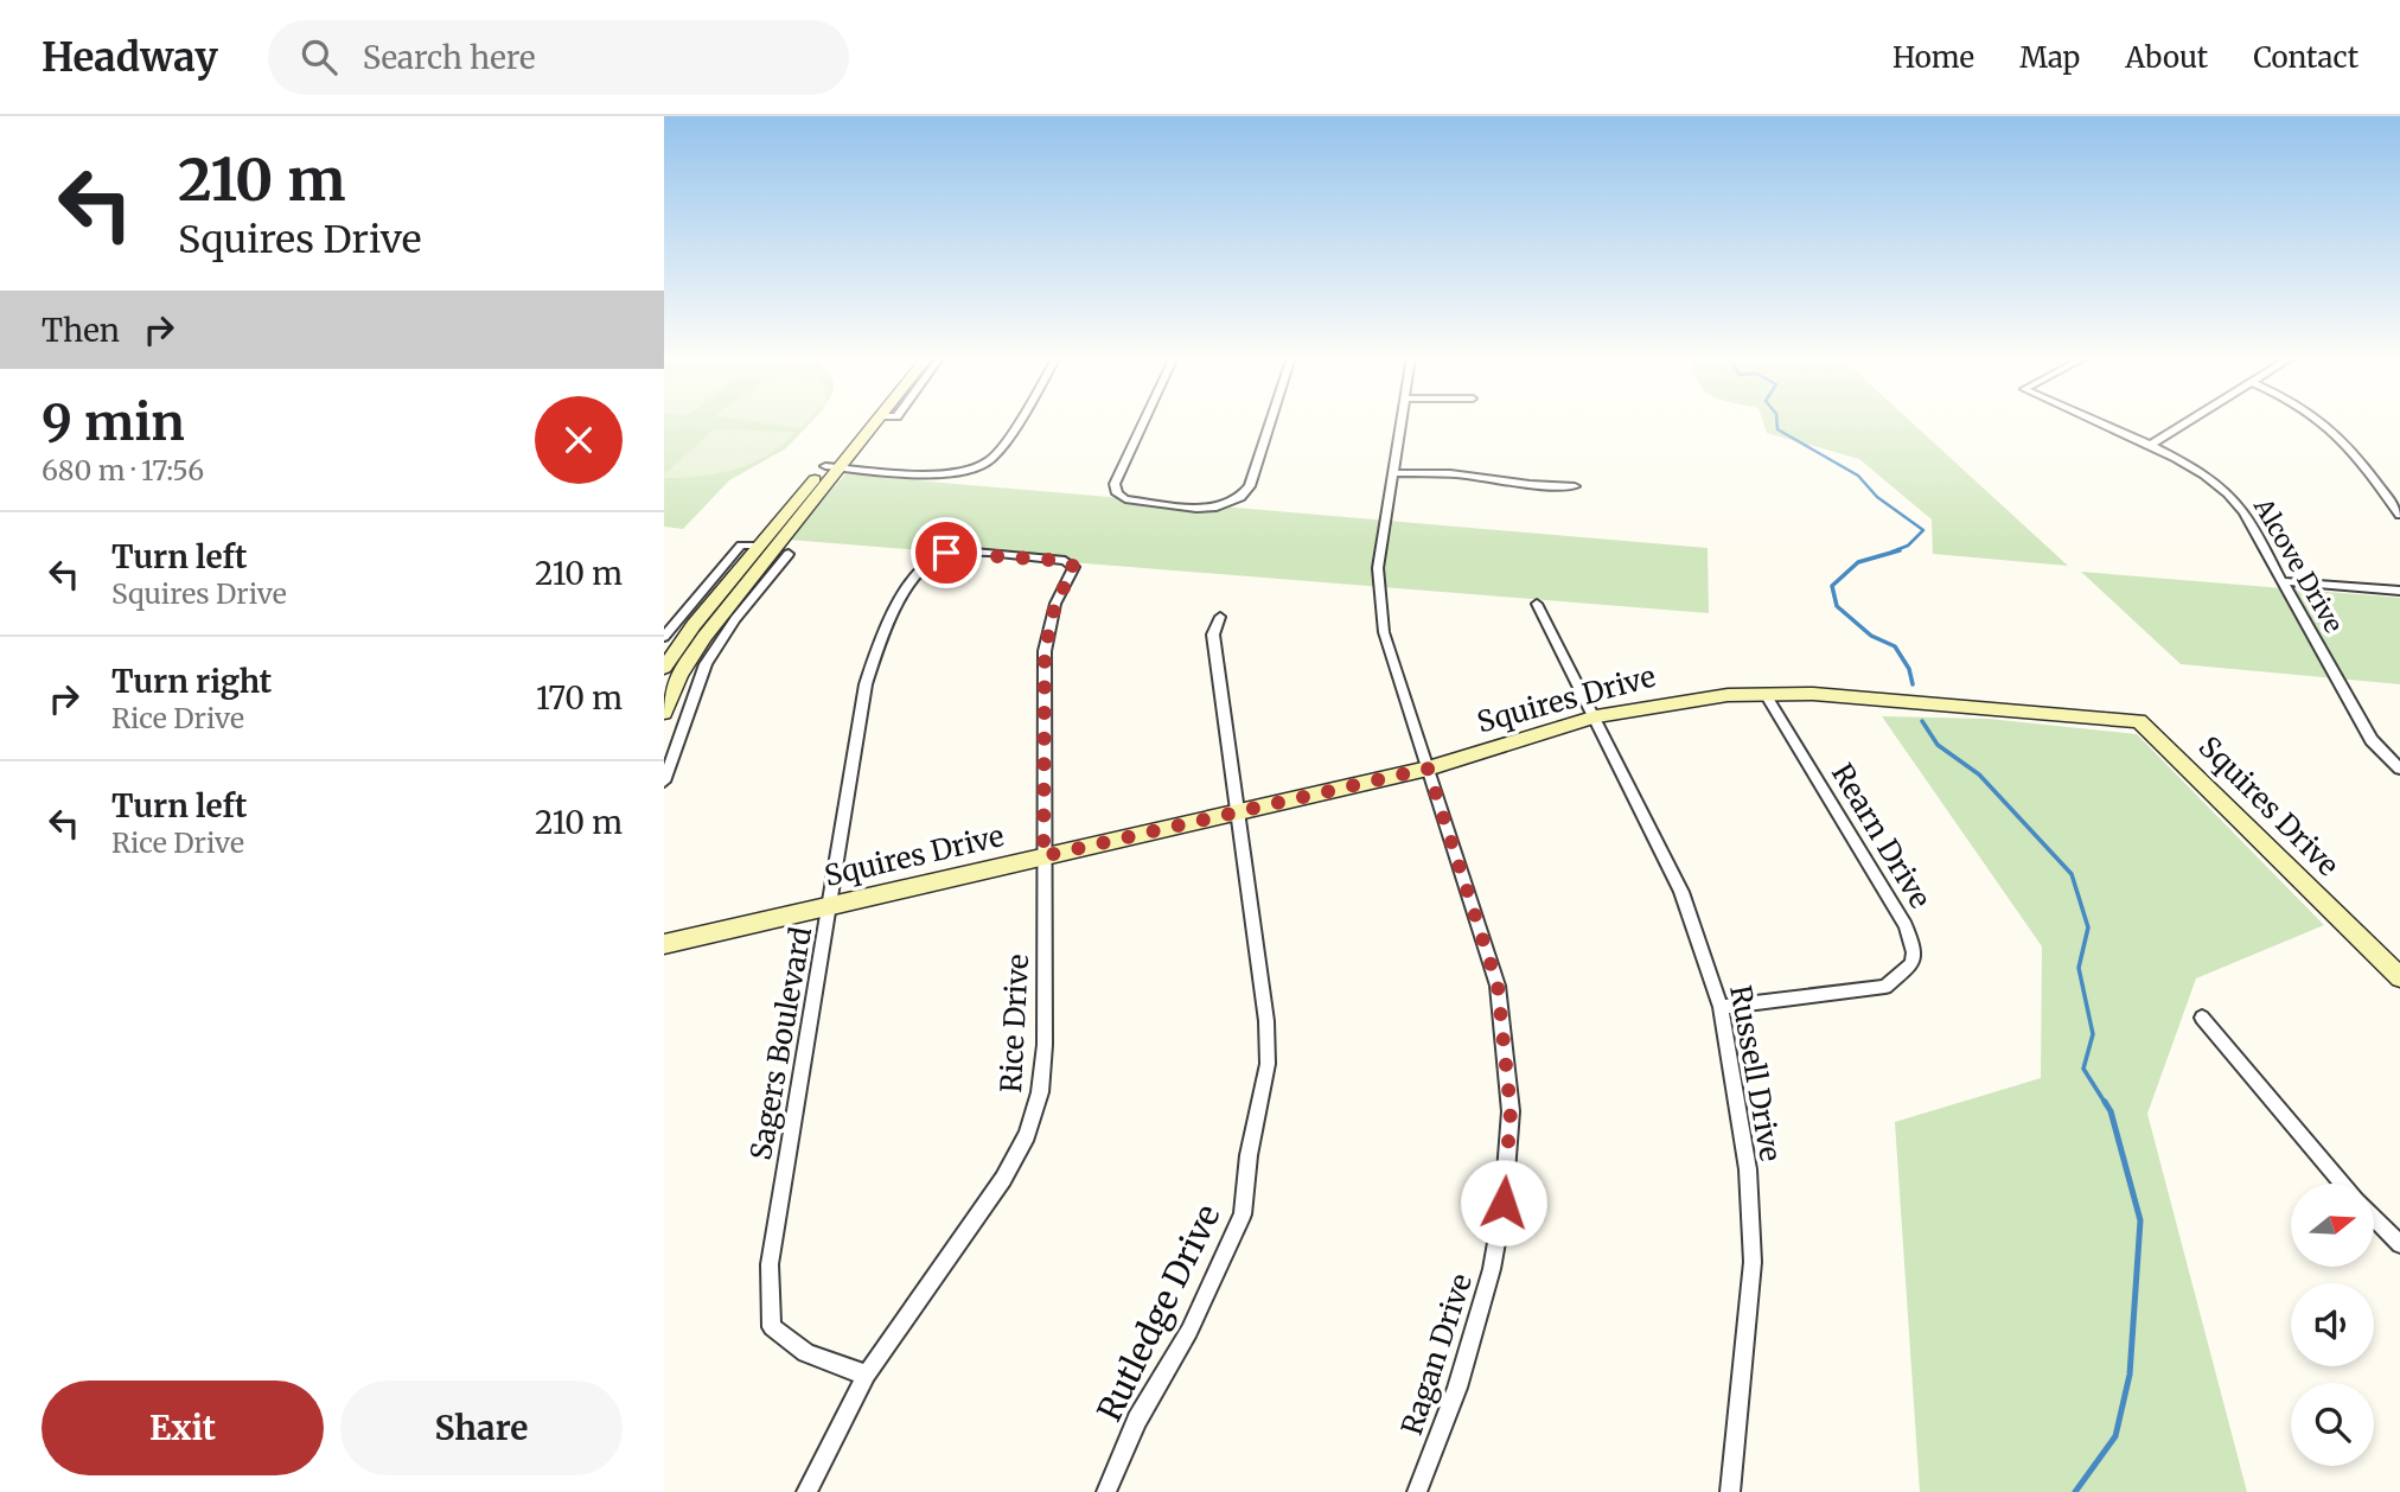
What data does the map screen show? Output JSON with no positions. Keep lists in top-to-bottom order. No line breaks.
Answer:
{"streets":{"street":["Alcove Drive","Squires Drive","Rearn Drive","Rice Drive","Sagers Boulevard","Russell Drive","Rutledge Drive","Ragan Drive"]},"crossings":[["Squires Drive","Rearn Drive"],["Squires Drive","Rice Drive"],["Squires Drive","Sagers Boulevard"],["Squires Drive","Russell Drive"],["Squires Drive","Rutledge Drive"],["Squires Drive","Ragan Drive"],["Rearn Drive","Russell Drive"],["Rice Drive","Sagers Boulevard"]],"north":"right","page":{"header":"Headway","search":"Search here","nav":["Home","Map","About","Contact"],"turn":["210 m","Squires Drive"],"then":"Then","heading":["9 min","680 m · 17:56"],"list":[{"name":"Turn left","note":"Squires Drive","value":"210 m"},{"name":"Turn right","note":"Rice Drive","value":"170 m"},{"name":"Turn left","note":"Rice Drive","value":"210 m"}],"buttons":["Exit","Share"]}}
